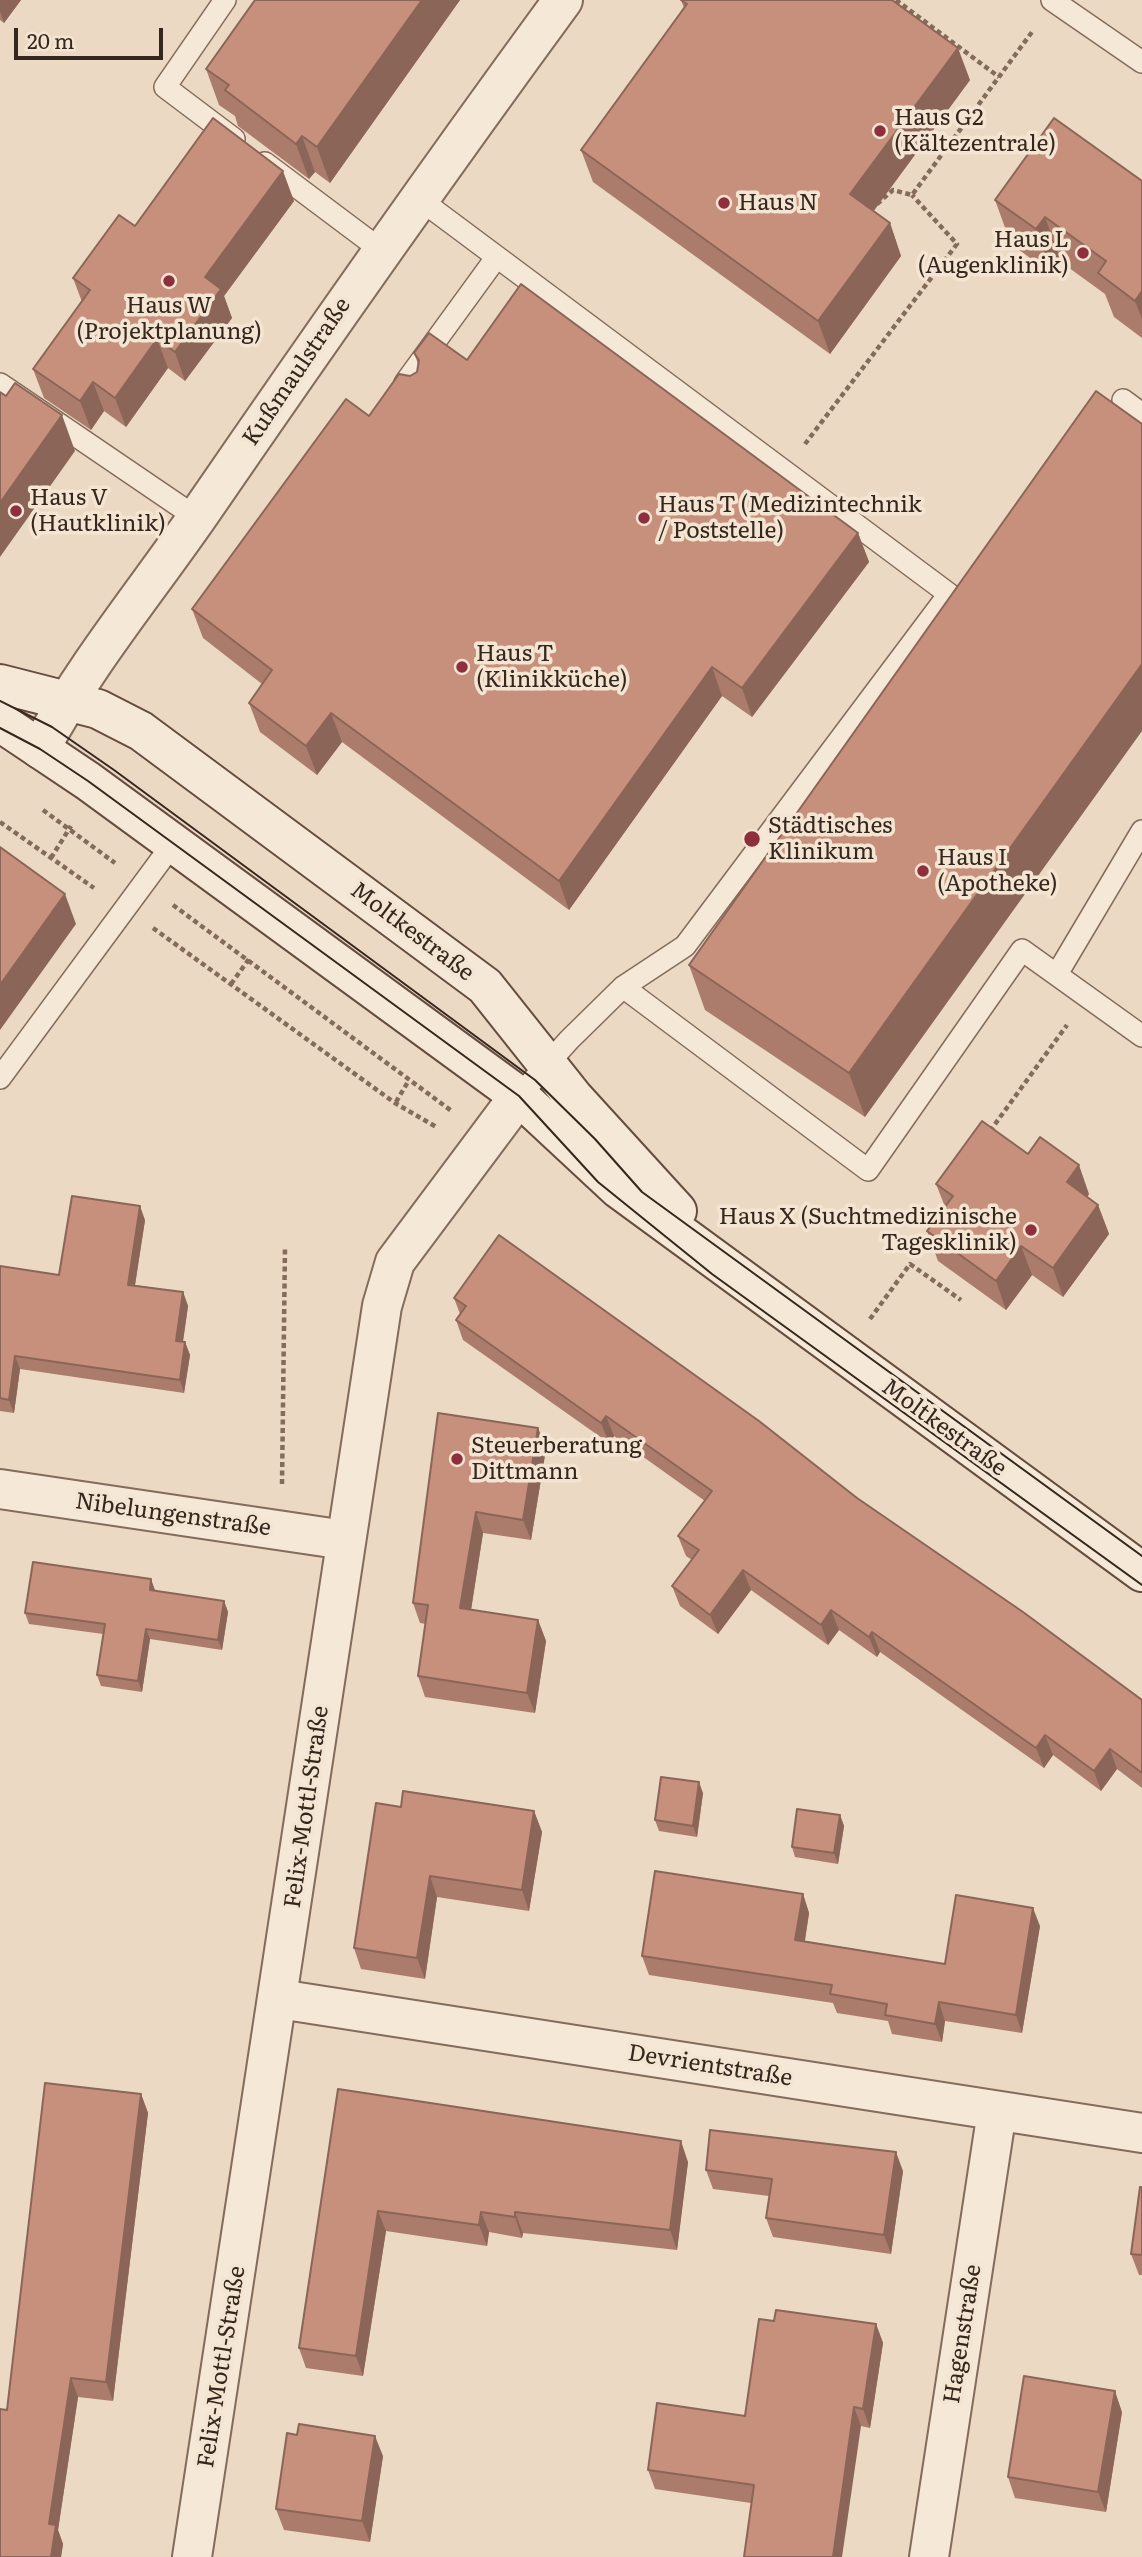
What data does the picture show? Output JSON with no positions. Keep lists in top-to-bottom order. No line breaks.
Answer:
{"streets":{"street":["Kußmaulstraße","Moltkestraße","Nibelungenstraße","Felix-Mottl-Straße","Devrientstraße","Hagenstraße"]},"crossings":[["Kußmaulstraße","Moltkestraße"],["Moltkestraße","Felix-Mottl-Straße"],["Nibelungenstraße","Felix-Mottl-Straße"],["Felix-Mottl-Straße","Devrientstraße"],["Devrientstraße","Hagenstraße"]],"places":["Haus G2 (Kältezentrale)","Haus N","Haus L (Augenklinik)","Haus W (Projektplanung)","Haus V (Hautklinik)","Haus T (Medizintechnik / Poststelle)","Haus T (Klinikküche)","Städtisches Klinikum","Haus I (Apotheke)","Haus X (Suchtmedizinische Tagesklinik)","Steuerberatung Dittmann"],"scale_bar":"20 m"}
